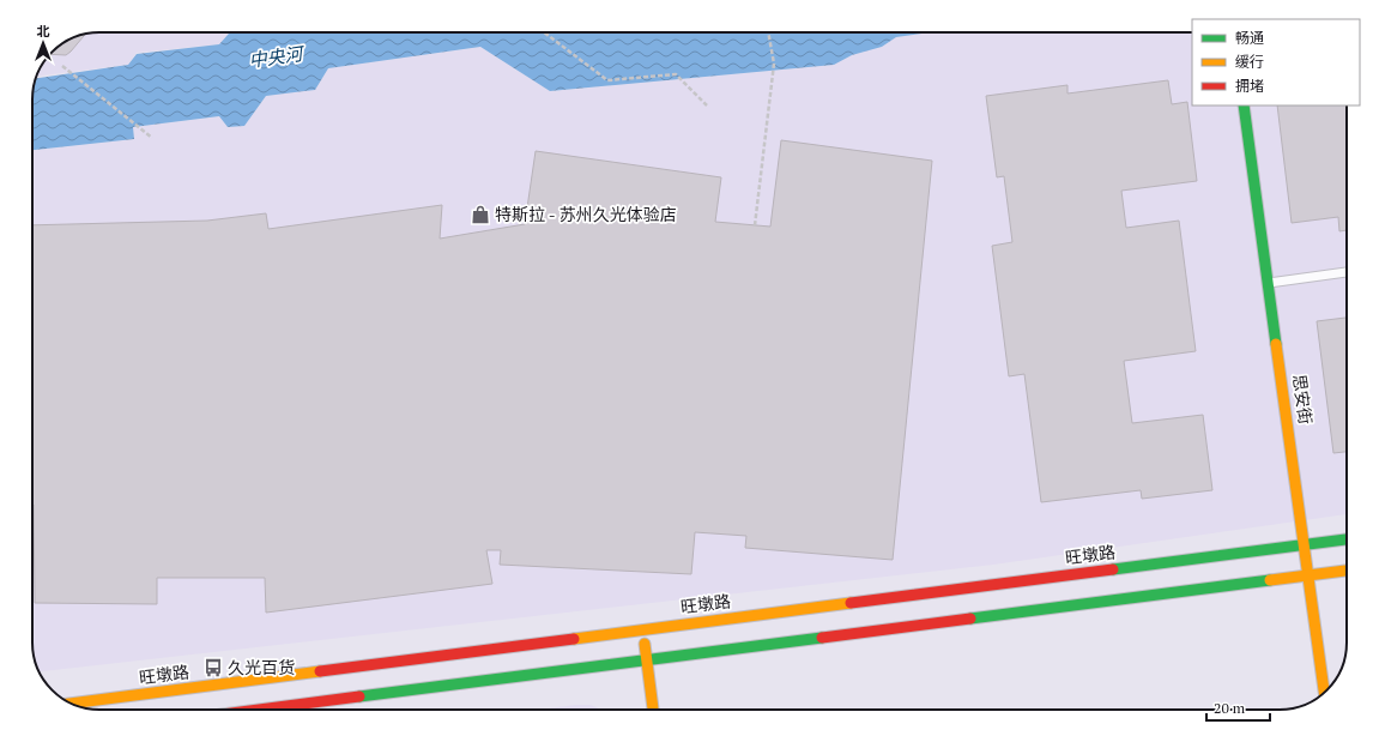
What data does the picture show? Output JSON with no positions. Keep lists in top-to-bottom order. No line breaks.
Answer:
{"streets":{"main road":["思安街","旺墩路"]},"crossings":[["思安街","旺墩路"]],"water":["中央河"],"places":{"shop":["特斯拉 - 苏州久光体验店"],"bus stop":["久光百货"]},"legend":["畅通","缓行","拥堵"],"scale_bar":"20 m","north":"top"}
